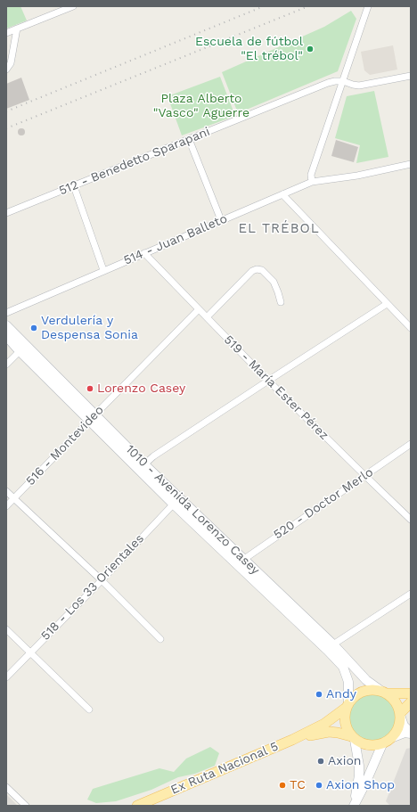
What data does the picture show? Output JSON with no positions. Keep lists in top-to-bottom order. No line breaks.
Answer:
{"streets":{"main road":["1010 - Avenida Lorenzo Casey","Ex Ruta Nacional 5"],"street":["512 - Benedetto Sparapani","514 - Juan Balleto","519 - María Ester Pérez","516 - Montevideo","520 - Doctor Merlo","518 - Los 33 Orientales"]},"crossings":[["514 - Juan Balleto","519 - María Ester Pérez"],["519 - María Ester Pérez","516 - Montevideo"],["519 - María Ester Pérez","520 - Doctor Merlo"],["516 - Montevideo","1010 - Avenida Lorenzo Casey"],["520 - Doctor Merlo","1010 - Avenida Lorenzo Casey"],["1010 - Avenida Lorenzo Casey","518 - Los 33 Orientales"],["1010 - Avenida Lorenzo Casey","Ex Ruta Nacional 5"]],"districts":["EL TRÉBOL"],"parks":["Plaza Alberto \"Vasco\" Aguerre"],"places":["Escuela de fútbol \"El trébol\"","Verdulería y Despensa Sonia","Lorenzo Casey","Andy","Axion","TC","Axion Shop"]}
